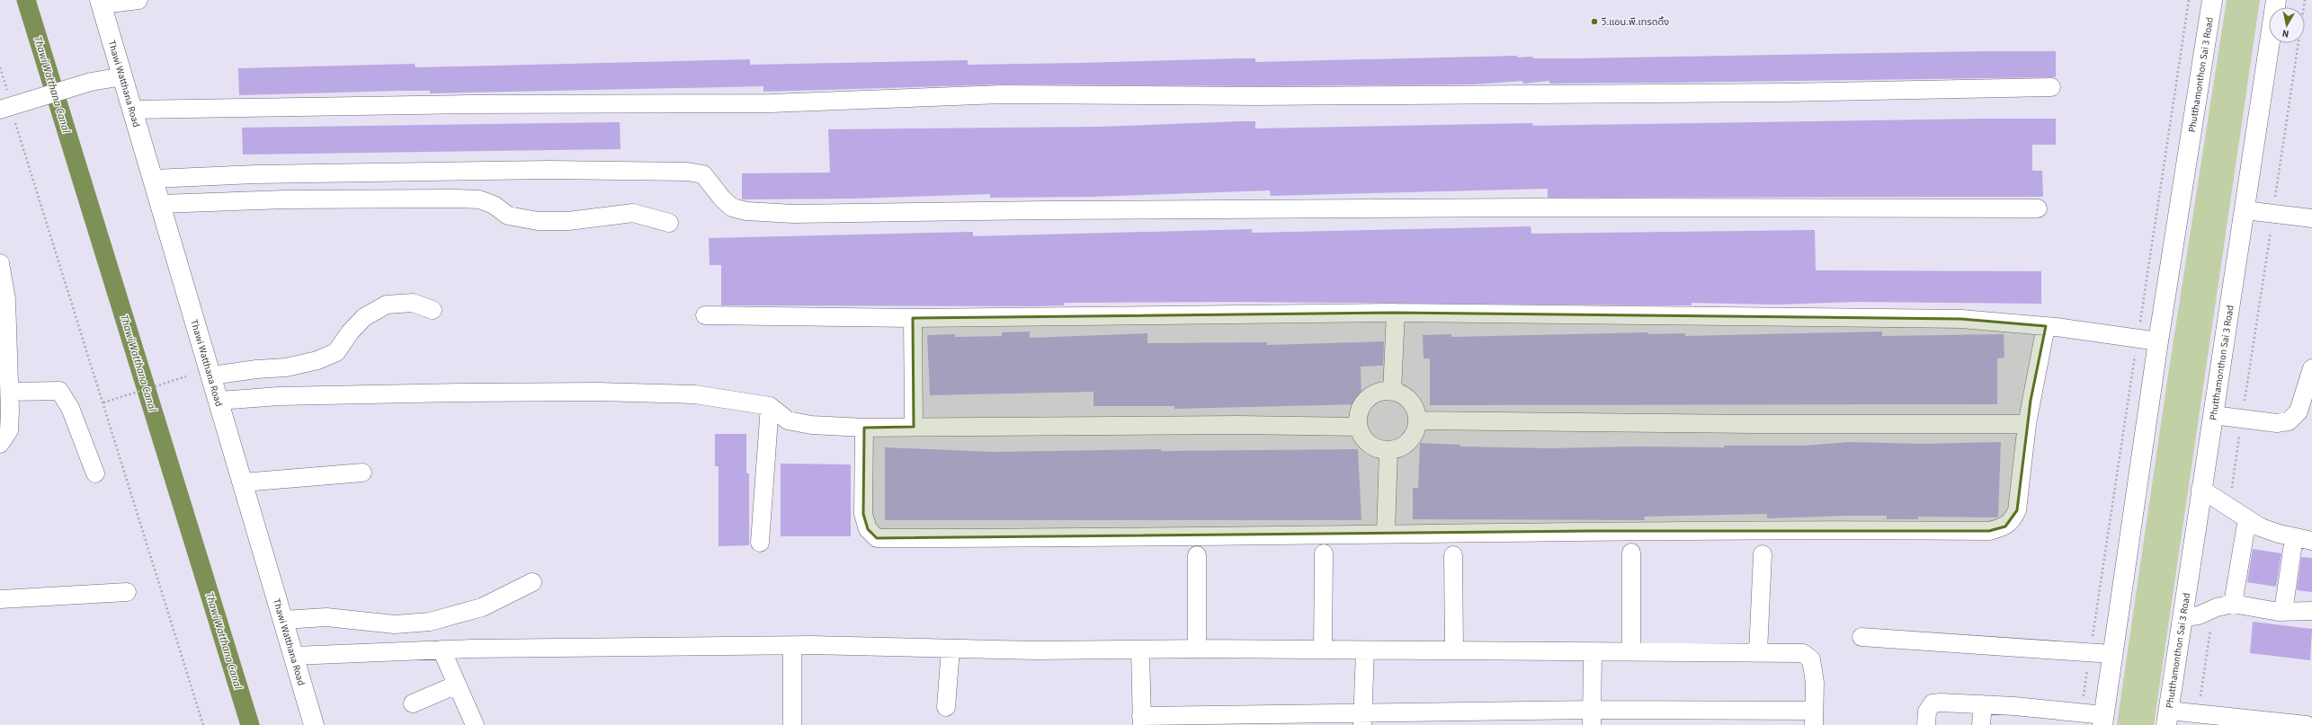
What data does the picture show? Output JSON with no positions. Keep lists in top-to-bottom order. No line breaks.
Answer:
{"streets":{"main road":["Phutthamonthon Sai 3 Road","Thawi Watthana Road"]},"water":["Thawi Watthana Canal"],"places":["วี.แอน.พี.เทรดดิ้ง"],"north":"bottom"}
